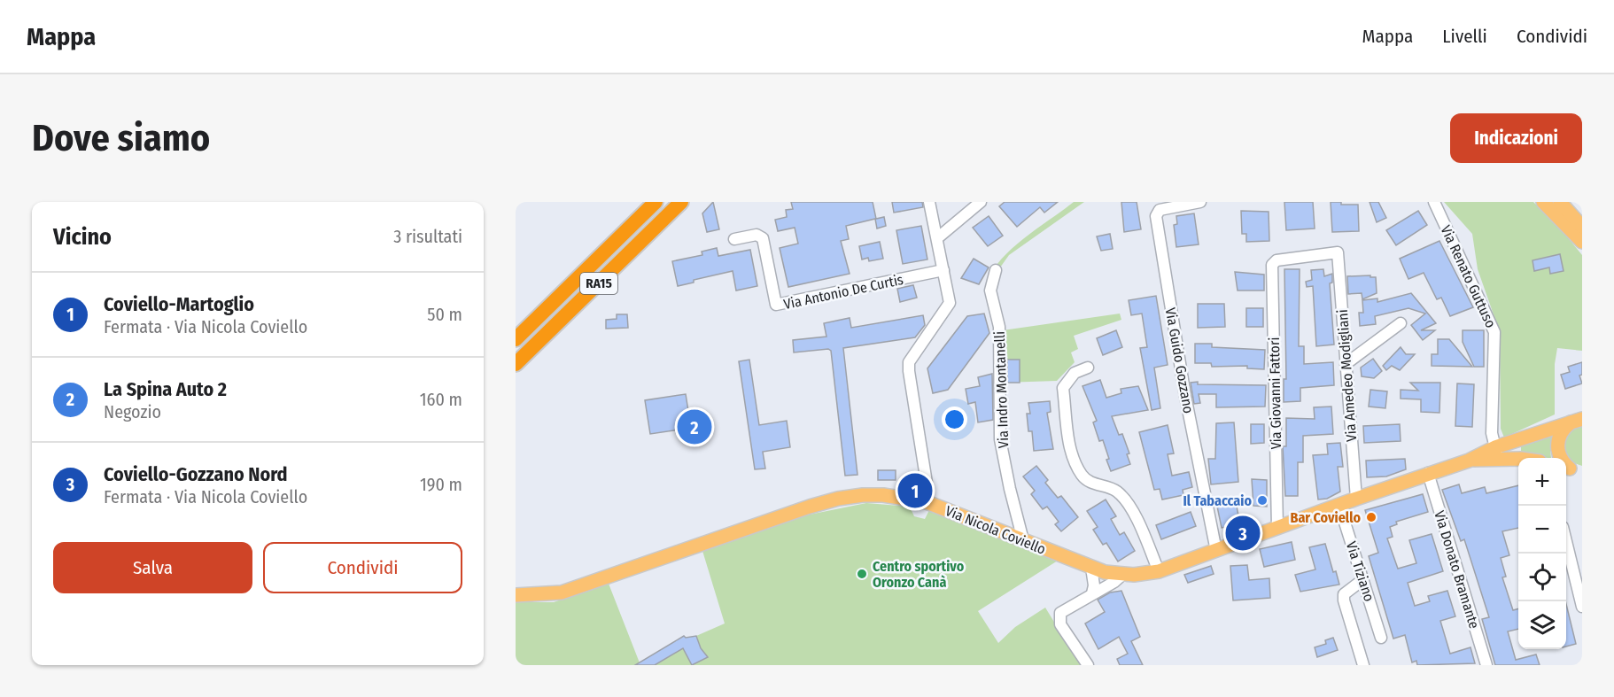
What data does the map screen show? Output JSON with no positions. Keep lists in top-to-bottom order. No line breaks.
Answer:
{"streets":{"highway":["RA15"],"main road":["Via Nicola Coviello"],"street":["Via Renato Guttuso","Via Antonio De Curtis","Via Guido Gozzano","Via Amedeo Modigliani","Via Indro Montanelli","Via Giovanni Fattori","Via Donato Bramante","Via Tiziano"]},"crossings":[["Via Renato Guttuso","Via Nicola Coviello"],["Via Guido Gozzano","Via Nicola Coviello"],["Via Amedeo Modigliani","Via Giovanni Fattori"],["Via Amedeo Modigliani","Via Nicola Coviello"],["Via Indro Montanelli","Via Nicola Coviello"],["Via Giovanni Fattori","Via Nicola Coviello"],["Via Nicola Coviello","Via Donato Bramante"],["Via Nicola Coviello","Via Tiziano"]],"places":["Il Tabaccaio","Bar Coviello","Centro sportivo Oronzo Canà"],"page":{"header":"Mappa","nav":["Mappa","Livelli","Condividi"],"buttons":["Indicazioni",["Salva","Condividi"]],"title":"Dove siamo","heading":["Vicino","3 risultati"],"list":[{"mark":"1","name":"Coviello-Martoglio","note":"Fermata · Via Nicola Coviello","value":"50 m"},{"mark":"2","name":"La Spina Auto 2","note":"Negozio","value":"160 m"},{"mark":"3","name":"Coviello-Gozzano Nord","note":"Fermata · Via Nicola Coviello","value":"190 m"}],"pins":["2","1","3"],"map_buttons":["+","−"]}}
